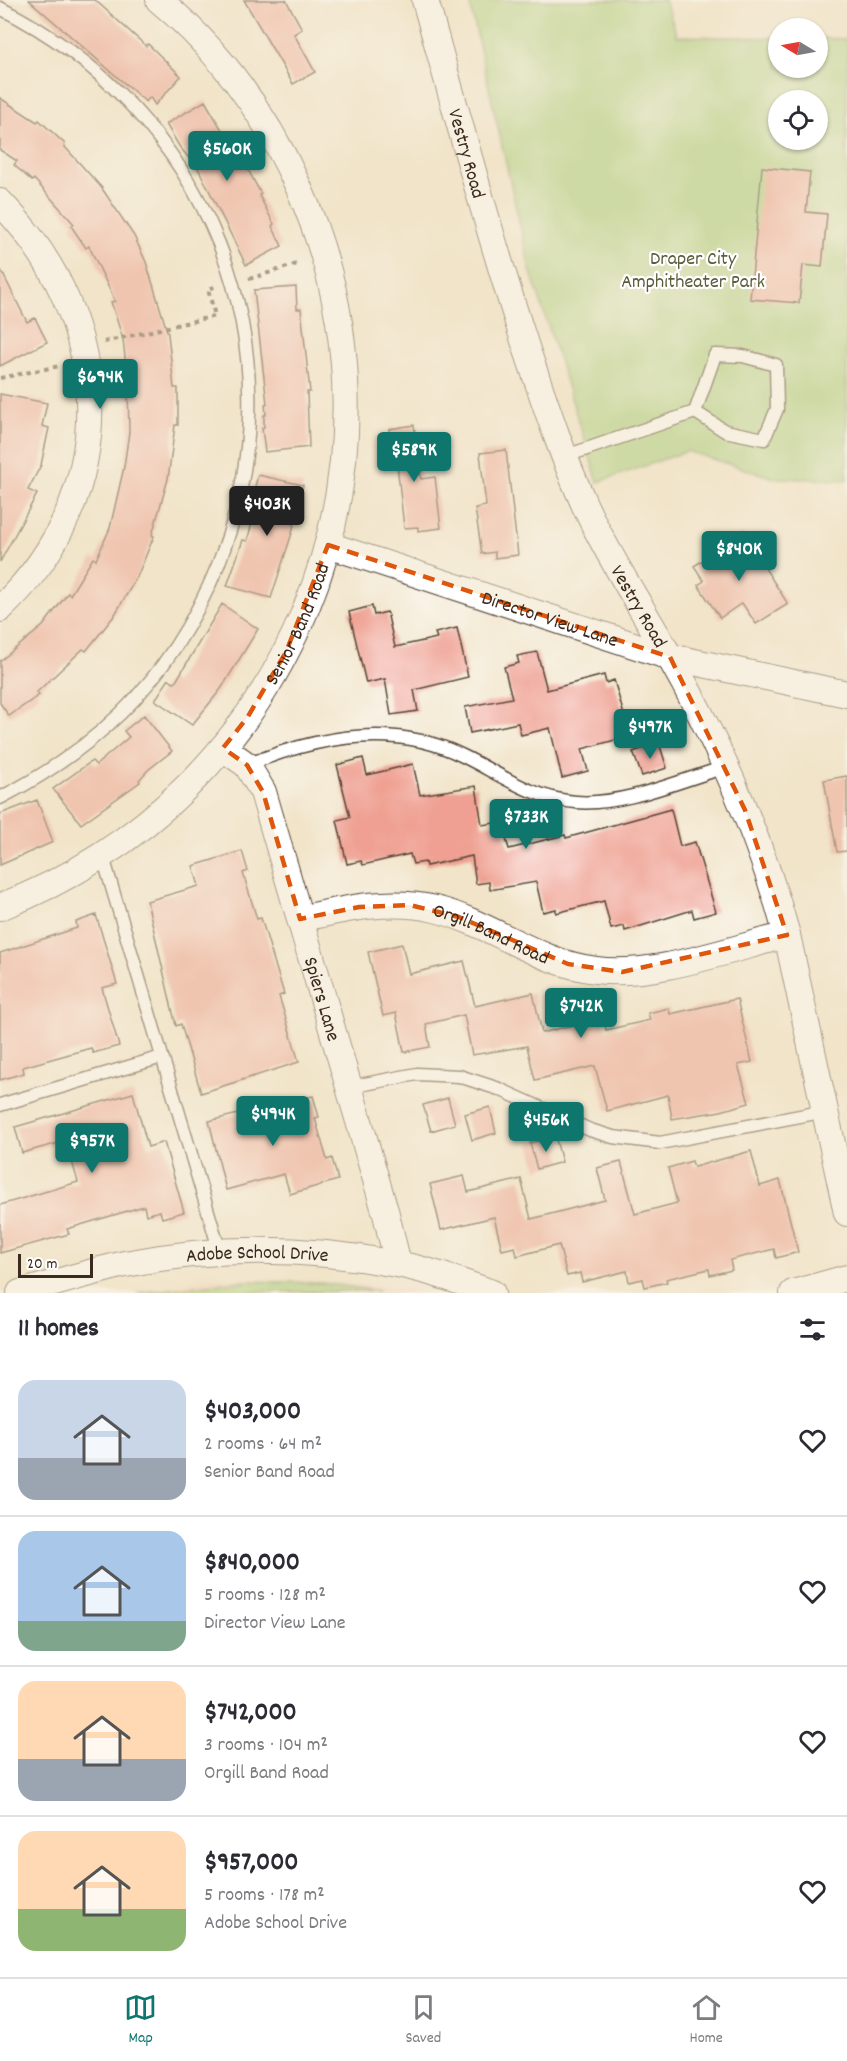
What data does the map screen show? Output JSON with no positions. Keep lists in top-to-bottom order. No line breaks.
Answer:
{"streets":{"street":["Vestry Road","Director View Lane","Senior Band Road","Orgill Band Road","Spiers Lane","Adobe School Drive"]},"crossings":[["Vestry Road","Director View Lane"],["Vestry Road","Orgill Band Road"],["Director View Lane","Senior Band Road"],["Senior Band Road","Spiers Lane"],["Orgill Band Road","Spiers Lane"],["Spiers Lane","Adobe School Drive"]],"parks":["Draper City Amphitheater Park"],"scale_bar":"20 m","north":"left","page":{"price":["$560K","$694K","$589K","$403K","$840K","$497K","$733K","$742K","$494K","$456K","$957K"],"scale":"20 m","heading":"11 homes","list":[{"name":"$403,000","note":"2 rooms · 64 m² · Senior Band Road"},{"name":"$840,000","note":"5 rooms · 128 m² · Director View Lane"},{"name":"$742,000","note":"3 rooms · 104 m² · Orgill Band Road"},{"name":"$957,000","note":"5 rooms · 178 m² · Adobe School Drive"}],"tabs":["Map","Saved","Home"]}}
